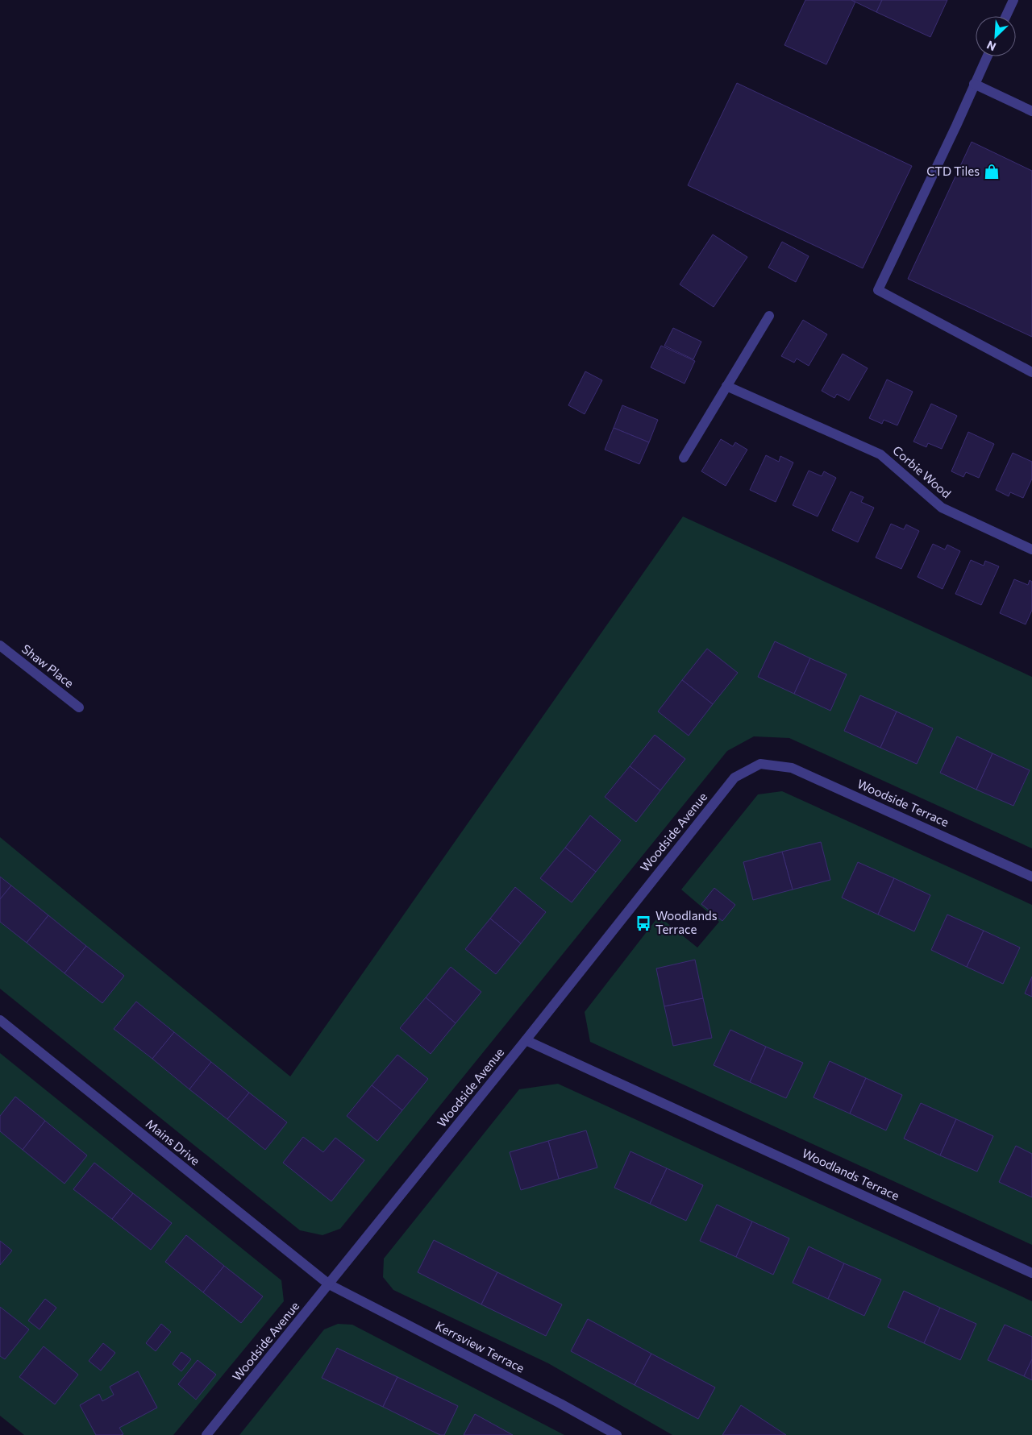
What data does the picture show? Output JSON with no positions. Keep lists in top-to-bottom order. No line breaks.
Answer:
{"streets":{"street":["Corbie Wood","Shaw Place","Woodside Terrace","Woodside Avenue","Mains Drive","Woodlands Terrace","Kerrsview Terrace"]},"crossings":[["Woodside Terrace","Woodside Avenue"],["Woodside Avenue","Mains Drive"],["Woodside Avenue","Woodlands Terrace"],["Woodside Avenue","Kerrsview Terrace"],["Mains Drive","Kerrsview Terrace"]],"places":{"shop":["CTD Tiles"],"bus stop":["Woodlands Terrace"]},"north":"bottom left"}
